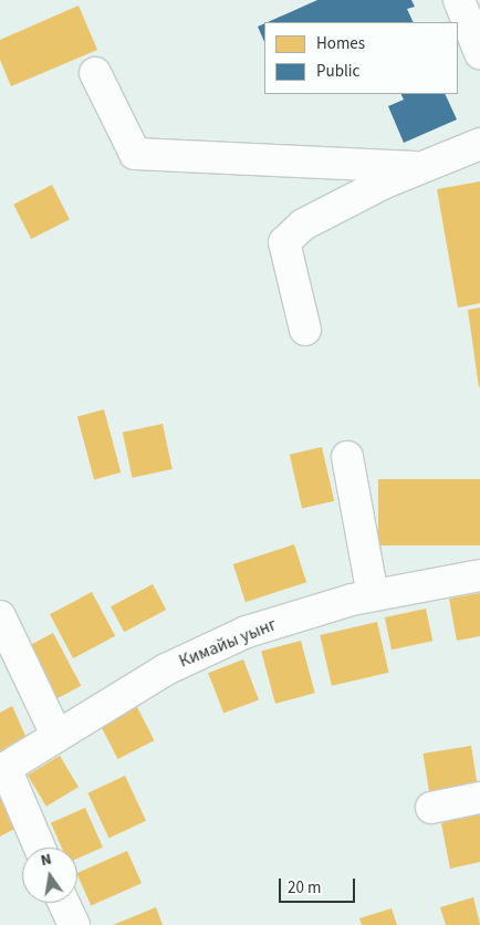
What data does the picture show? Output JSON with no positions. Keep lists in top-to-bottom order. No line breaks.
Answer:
{"streets":{"street":["Кимайы уынг"]},"legend":["Homes","Public"],"scale_bar":"20 m","north":"top"}
